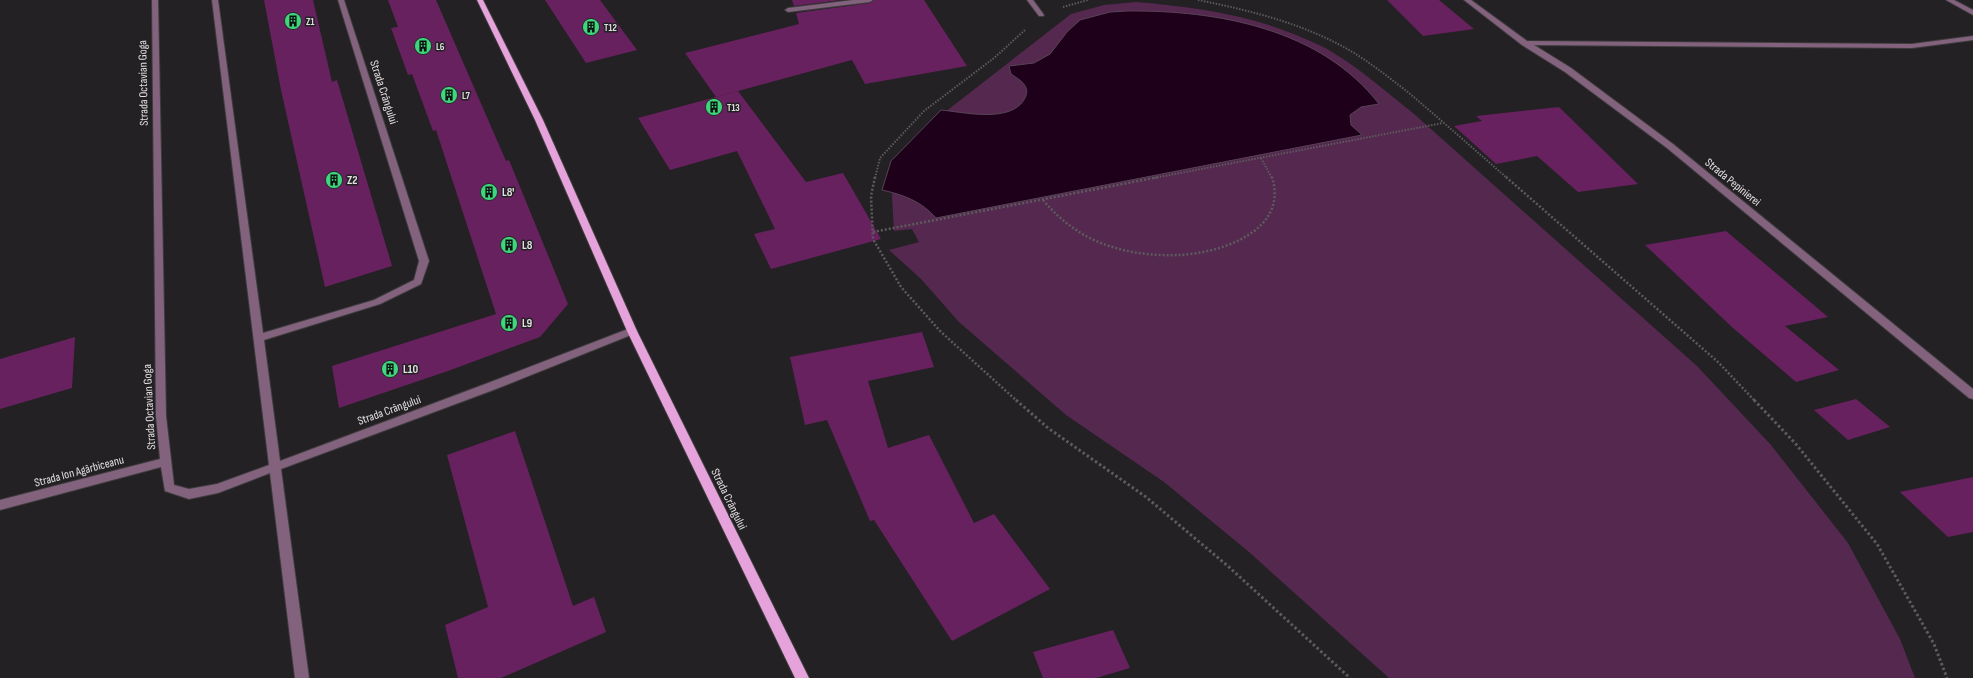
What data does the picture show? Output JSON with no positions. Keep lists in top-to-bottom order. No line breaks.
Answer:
{"streets":{"main road":["Strada Crângului"],"street":["Strada Octavian Goga","Strada Pepinierei","Strada Ion Agârbiceanu"]},"crossings":[["Strada Octavian Goga","Strada Crângului"],["Strada Octavian Goga","Strada Ion Agârbiceanu"]],"places":{"building":["Z1","T12","L6","L7","T13","Z2","L8'","L8","L9","L10"]}}
